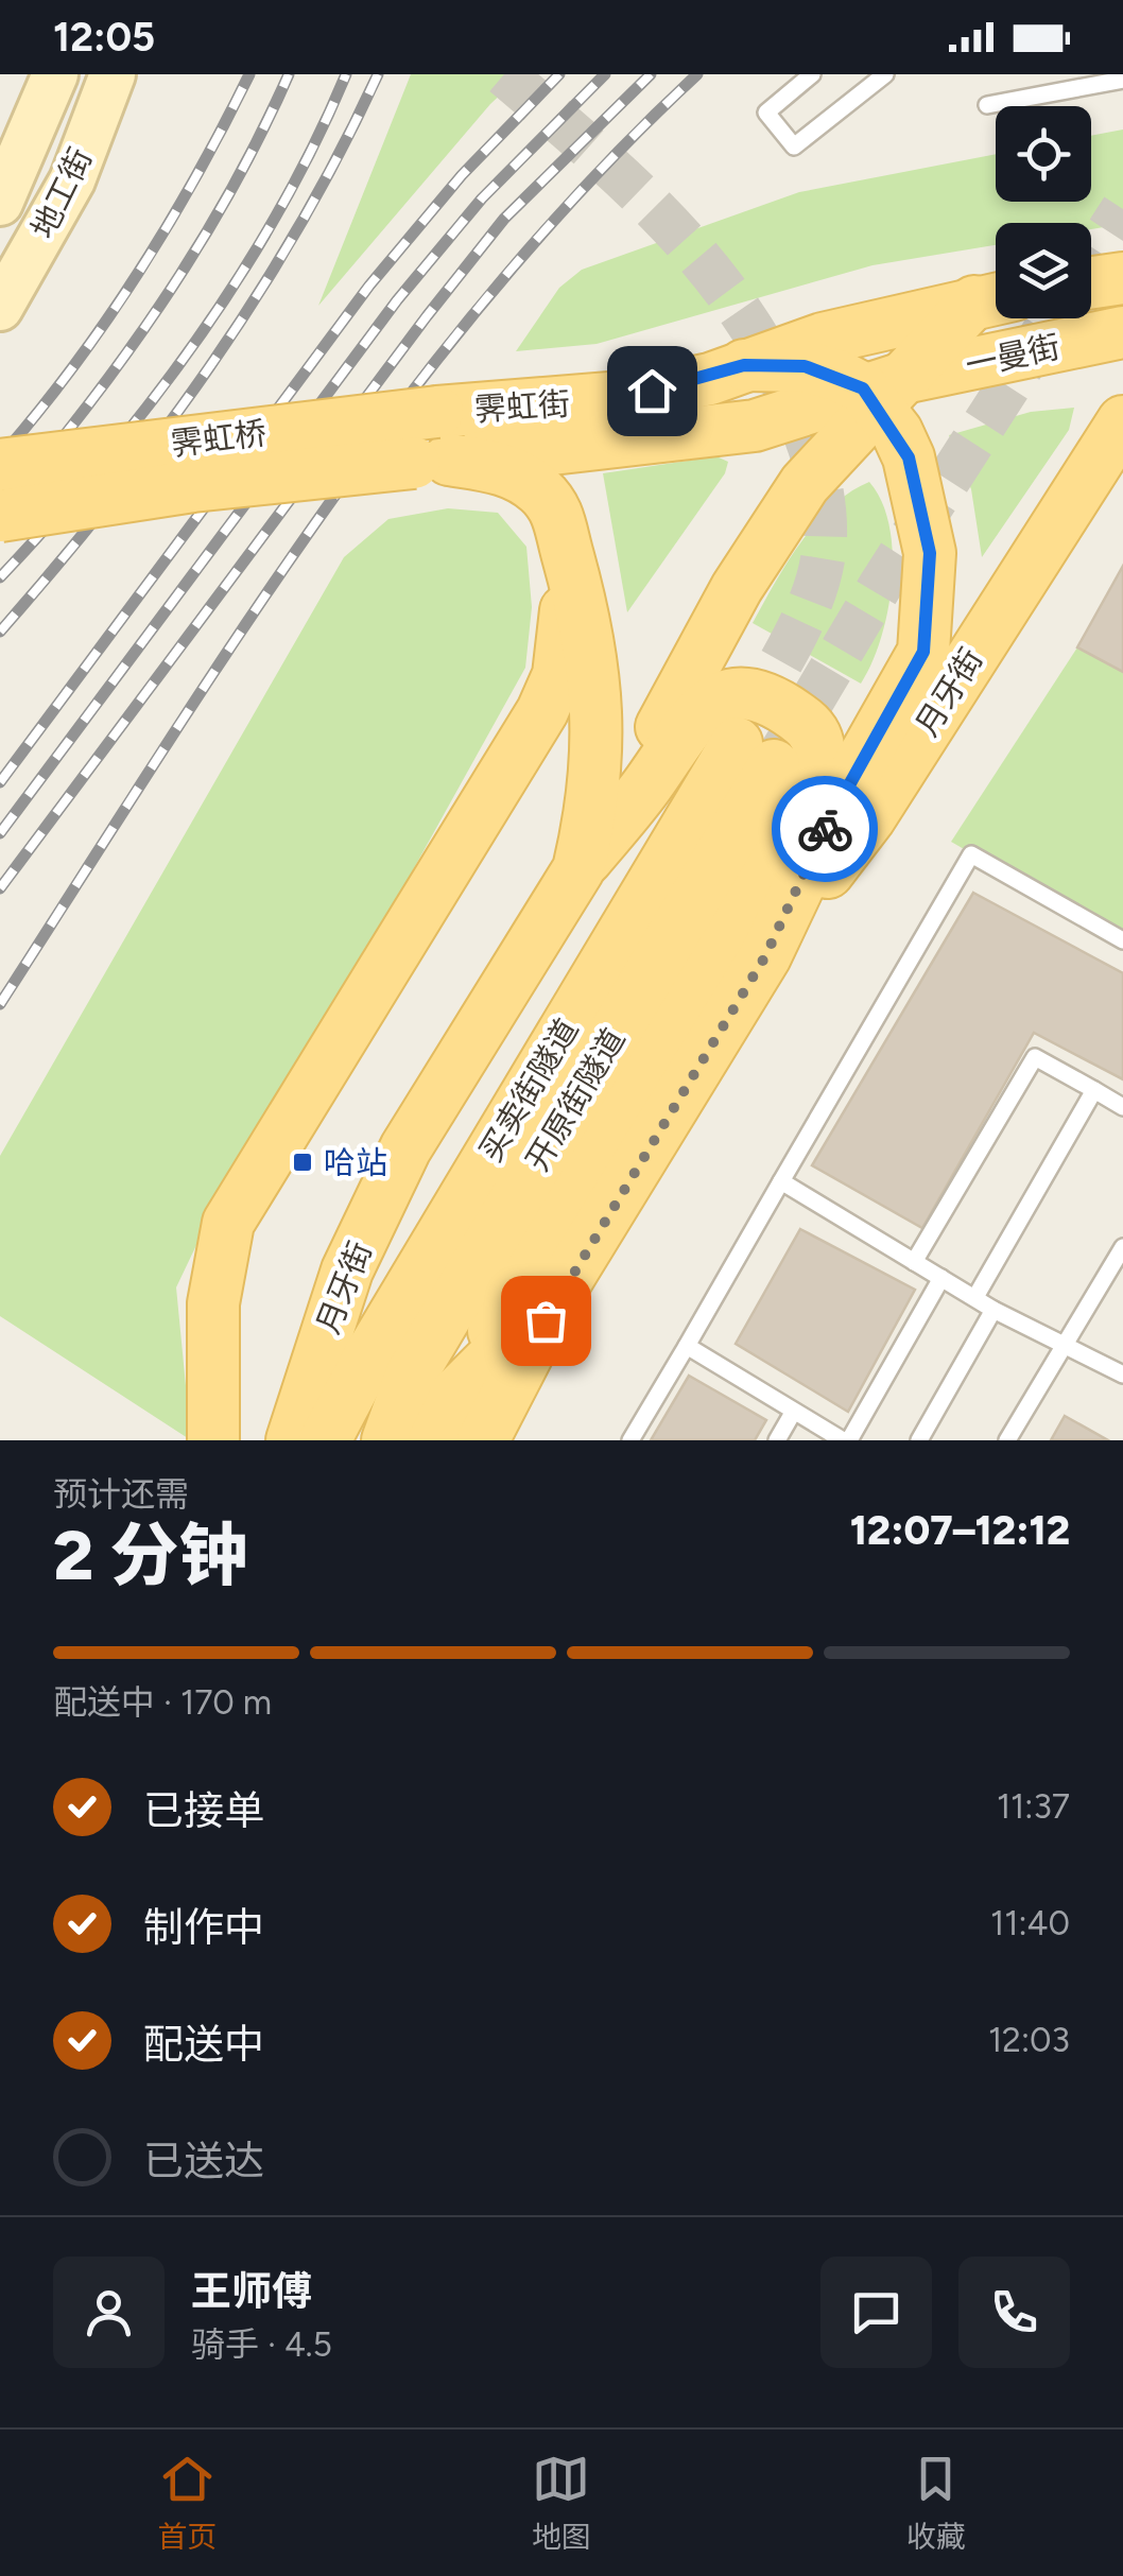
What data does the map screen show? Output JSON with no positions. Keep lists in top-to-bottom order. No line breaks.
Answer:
{"streets":{"main road":["地工街","一曼街","霁虹街","霁虹桥","月牙街","买卖街隧道","开原街隧道"]},"crossings":[["一曼街","霁虹街"],["一曼街","月牙街"],["霁虹街","霁虹桥"],["霁虹街","月牙街"],["霁虹桥","月牙街"],["买卖街隧道","开原街隧道"]],"places":{"transit":["哈站"]},"page":{"status":"12:05","heading":["2 分钟","预计还需","12:07–12:12"],"panel":["王师傅","骑手 · 4.5"],"bar":"配送中 · 170 m","list":[["已接单","11:37"],["制作中","11:40"],["配送中","12:03"],"已送达"],"tabs":["首页","地图","收藏"]}}
